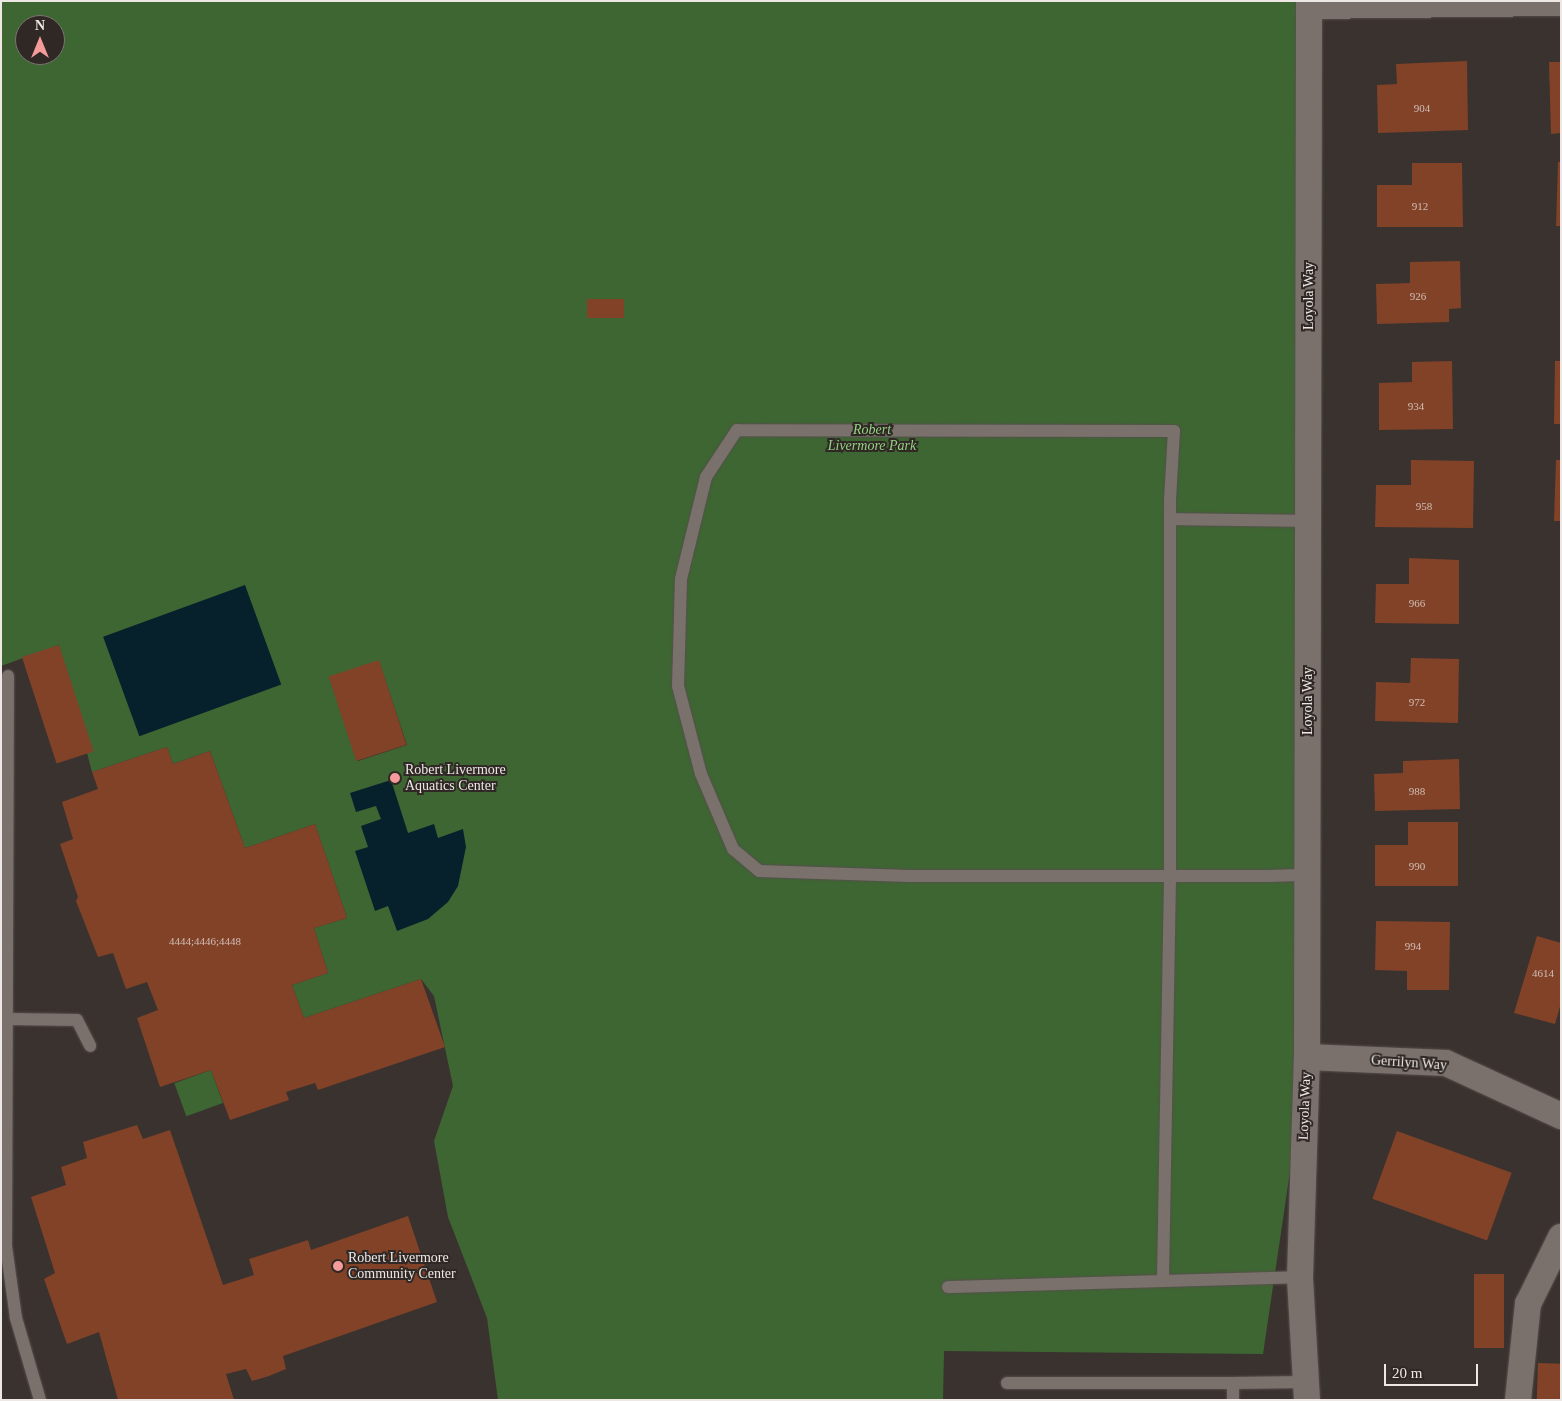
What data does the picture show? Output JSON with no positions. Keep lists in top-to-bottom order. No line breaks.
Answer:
{"streets":{"street":["Loyola Way","Gerrilyn Way"]},"crossings":[["Loyola Way","Gerrilyn Way"]],"parks":["Robert Livermore Park"],"places":["Robert Livermore Aquatics Center","Robert Livermore Community Center"],"house_numbers":["904","912","926","934","958","966","972","988","990","4444;4446;4448","994","4614"],"scale_bar":"20 m","north":"top"}
